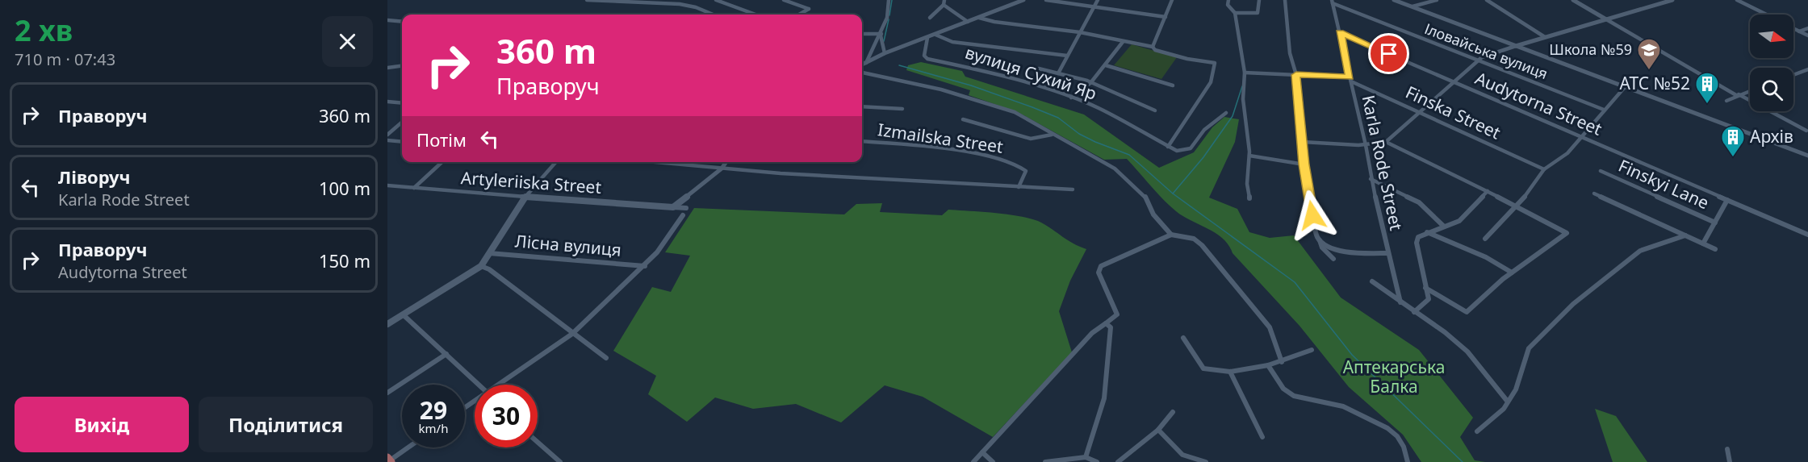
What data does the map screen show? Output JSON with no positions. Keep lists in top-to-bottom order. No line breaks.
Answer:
{"streets":{"street":["Іловайська вулиця","вулиця Сухий Яр","Audytorna Street","Finska Street","Izmailska Street","Karla Rode Street","Artyleriiska Street","Finskyi Lane","Лісна вулиця"]},"crossings":[["Іловайська вулиця","Karla Rode Street"],["Audytorna Street","Karla Rode Street"],["Audytorna Street","Finskyi Lane"],["Finska Street","Karla Rode Street"]],"parks":["Аптекарська Балка"],"places":{"school or university":["Школа №59"],"building":["АТС №52","Архів"]},"north":"right","page":{"heading":["2 хв","710 m · 07:43"],"turn":["360 m","Праворуч"],"list":[{"name":"Праворуч","value":"360 m"},{"name":"Ліворуч","note":"Karla Rode Street","value":"100 m"},{"name":"Праворуч","note":"Audytorna Street","value":"150 m"}],"then":"Потім","speed":"29 km/h","limit":"30","buttons":["Вихід","Поділитися"]}}
